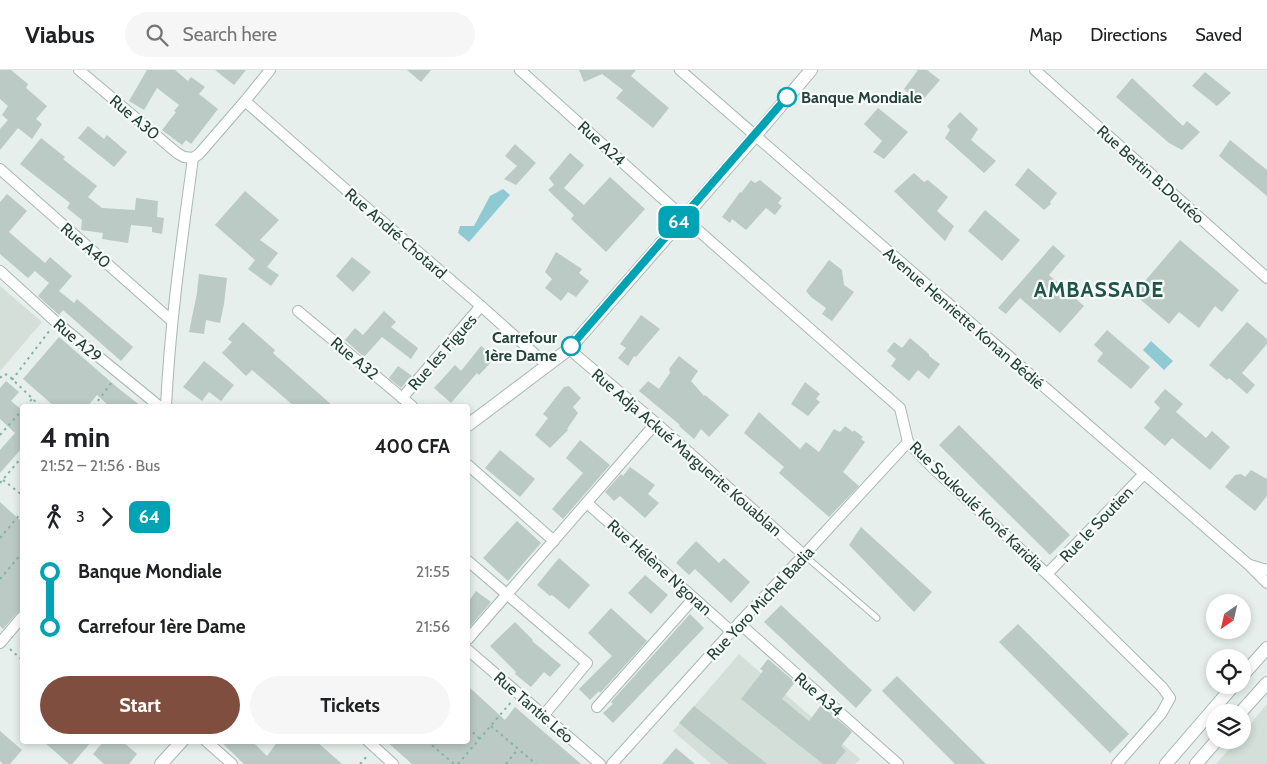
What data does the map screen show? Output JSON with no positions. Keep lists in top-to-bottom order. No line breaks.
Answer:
{"streets":{"street":["Rue A30","Rue A24","Rue Bertin B.Doutéo","Rue André Chotard","Rue A40","Avenue Henriette Konan Bédié","Rue A29","Rue les Figues","Rue A32","Rue Adja Ackué Marguerite Kouablan","Rue Soukoulé Koné Karidia","Rue le Soutien","Rue Hélène N'goran","Rue Yoro Michel Badia","Rue A34","Rue Tantie Léo"]},"crossings":[["Rue A24","Rue Soukoulé Koné Karidia"],["Rue André Chotard","Rue les Figues"],["Avenue Henriette Konan Bédié","Rue le Soutien"],["Rue les Figues","Rue A32"],["Rue Adja Ackué Marguerite Kouablan","Rue Yoro Michel Badia"],["Rue Soukoulé Koné Karidia","Rue le Soutien"],["Rue Soukoulé Koné Karidia","Rue Yoro Michel Badia"],["Rue Hélène N'goran","Rue Yoro Michel Badia"],["Rue Hélène N'goran","Rue A34"],["Rue Yoro Michel Badia","Rue A34"]],"districts":["AMBASSADE"],"places":["Banque Mondiale","Carrefour 1ère Dame"],"lines":["bus line 64"],"north":"bottom left","page":{"header":"Viabus","search":"Search here","nav":["Map","Directions","Saved"],"on_map":"64","heading":["4 min","21:52 – 21:56 · Bus","400 CFA"],"legs":["3","64"],"list":[{"name":"Banque Mondiale","value":"21:55"},{"name":"Carrefour 1ère Dame","value":"21:56"}],"buttons":["Start","Tickets"]}}
